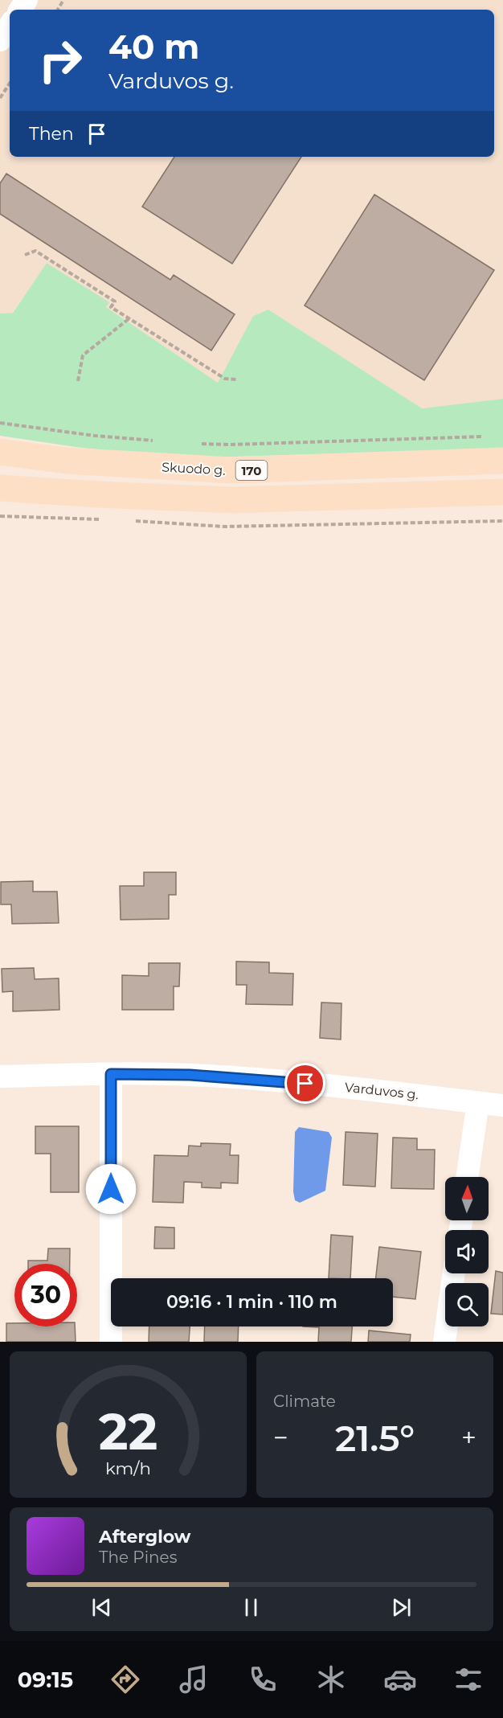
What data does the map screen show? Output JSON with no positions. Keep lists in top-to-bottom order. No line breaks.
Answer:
{"streets":{"main road":["Skuodo g.","170"],"street":["Varduvos g."]},"north":"top","page":{"turn":["40 m","Varduvos g."],"then":"Then","limit":"30","trip":"09:16 · 1 min · 110 m","tile":"Climate","heat":["−","21.5°","+"],"song":["Afterglow","The Pines"],"tabs":"09:15","gauge":["22","km/h"]}}
